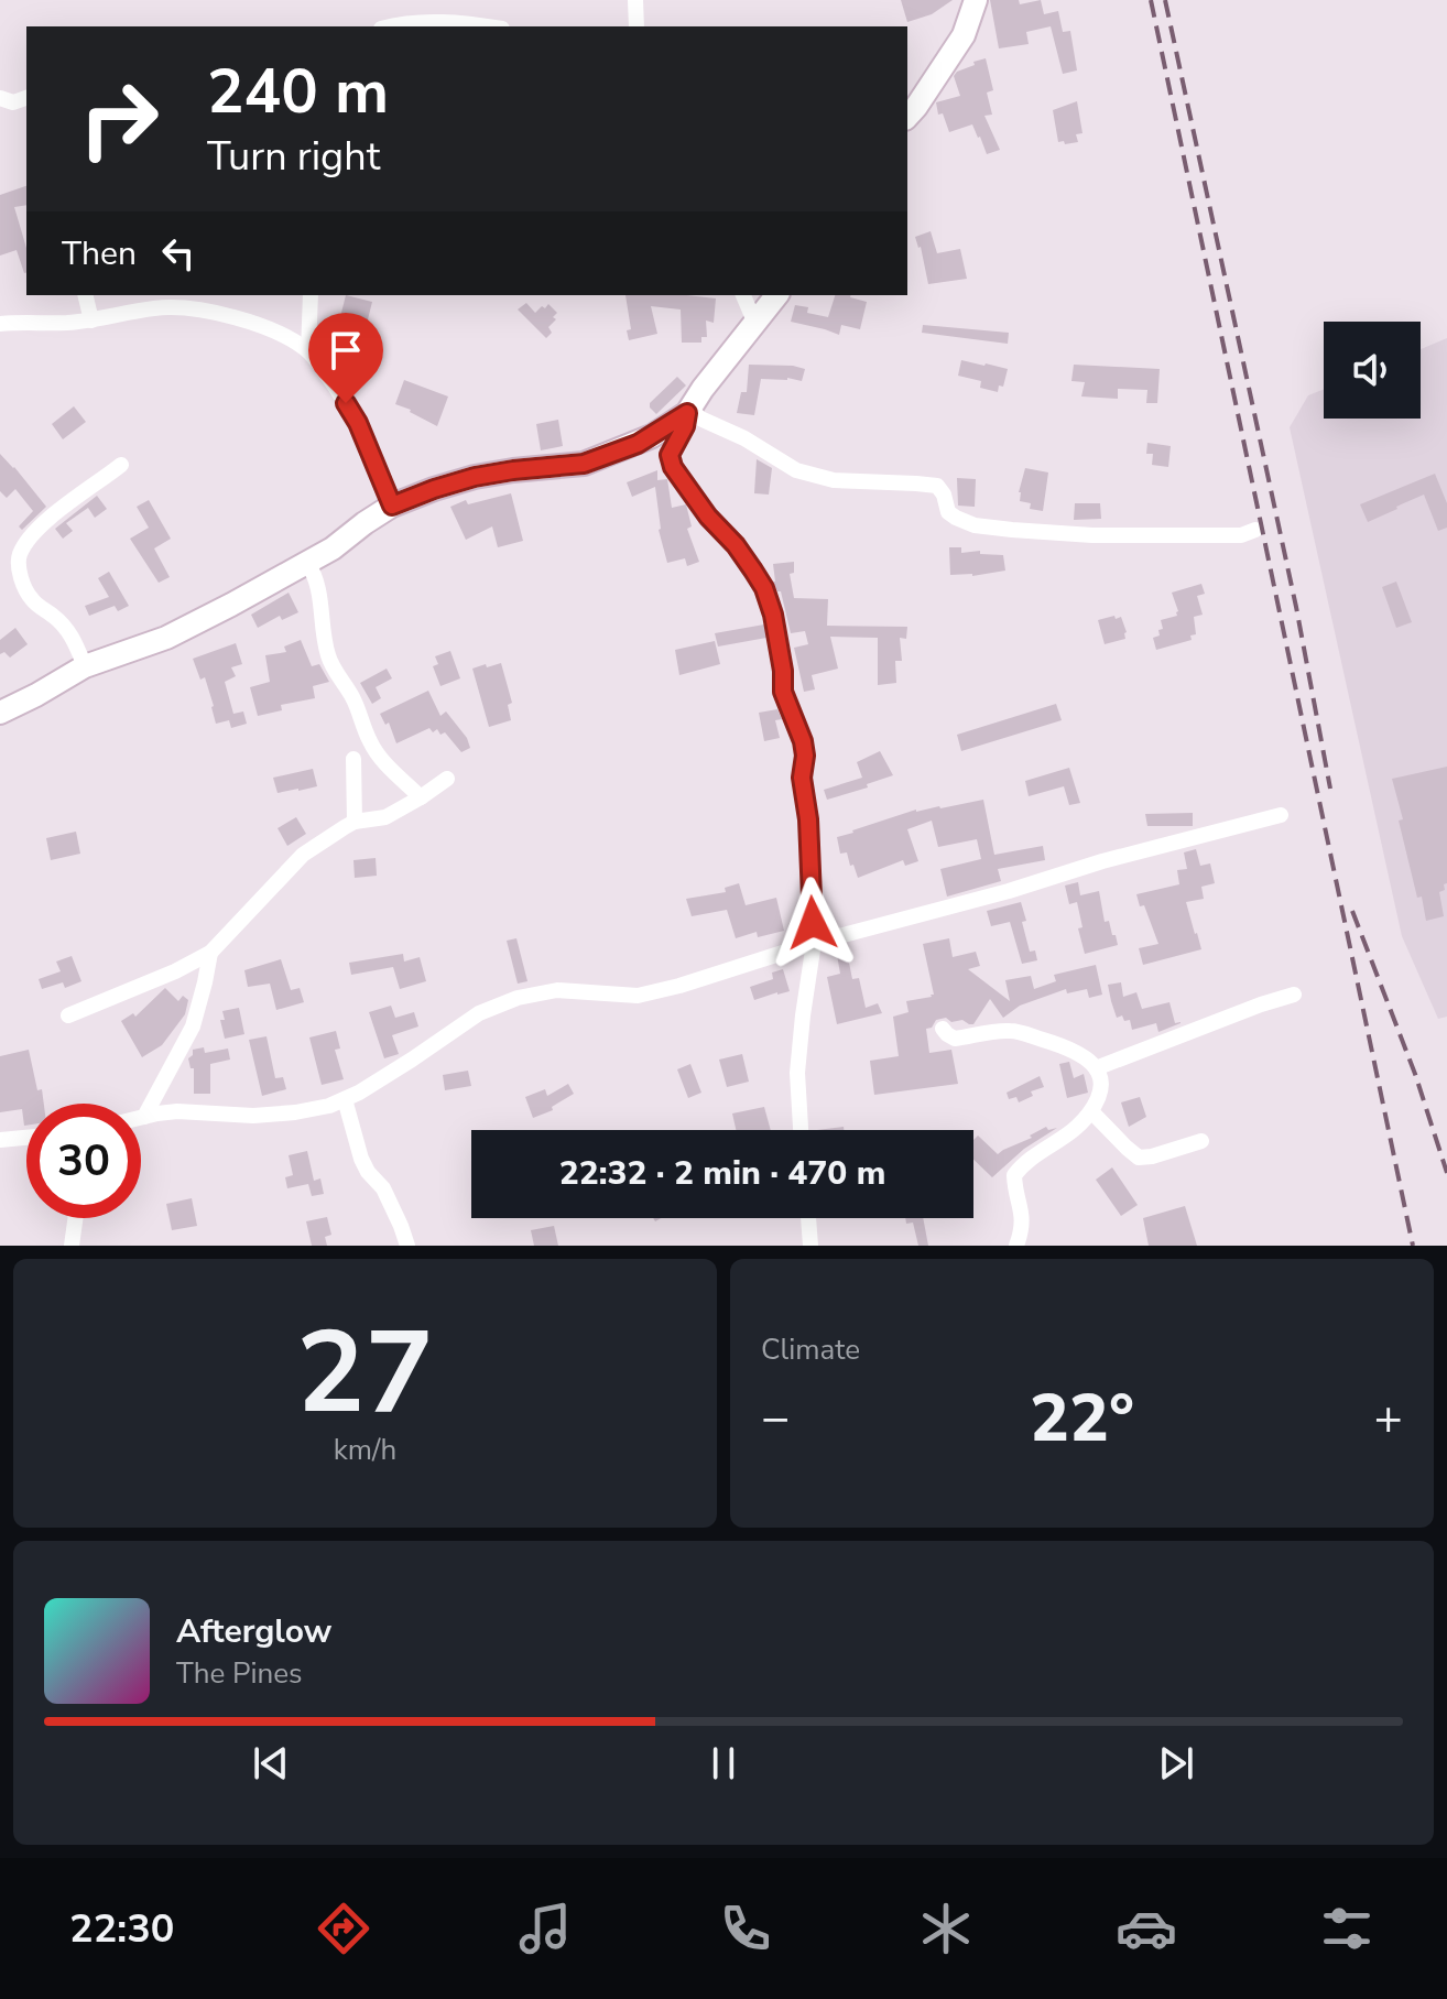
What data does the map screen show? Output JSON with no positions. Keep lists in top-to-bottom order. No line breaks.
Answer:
{"page":{"turn":["240 m","Turn right"],"then":"Then","limit":"30","trip":"22:32 · 2 min · 470 m","tile":[["27","km/h"],"Climate"],"heat":["−","22°","+"],"song":["Afterglow","The Pines"],"tabs":"22:30"}}
